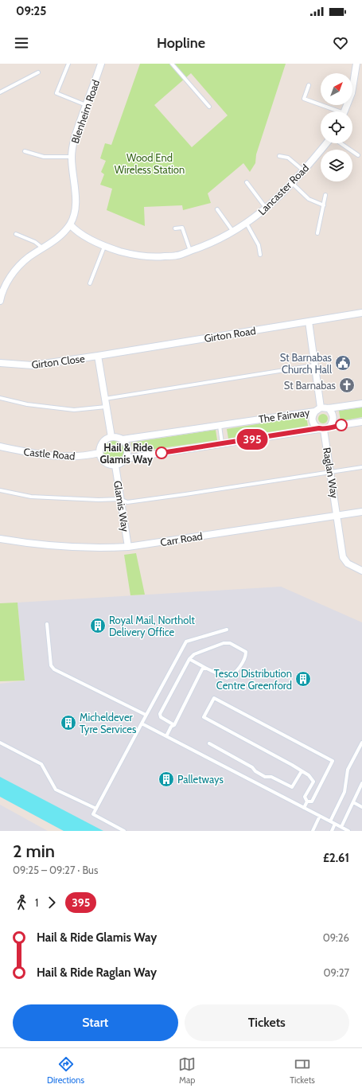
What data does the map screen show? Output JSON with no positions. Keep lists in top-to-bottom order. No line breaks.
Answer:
{"streets":{"street":["Blenheim Road","Lancaster Road","Girton Road","Girton Close","The Fairway","Castle Road","Raglan Way","Glamis Way","Carr Road"]},"crossings":[["Blenheim Road","Lancaster Road"],["Girton Road","Girton Close"],["The Fairway","Castle Road"],["The Fairway","Raglan Way"],["The Fairway","Glamis Way"],["Castle Road","Glamis Way"],["Raglan Way","Carr Road"],["Glamis Way","Carr Road"]],"parks":["Wood End Wireless Station"],"places":{"public building":["St Barnabas Church Hall"],"church":["St Barnabas"],"other":["Hail & Ride Glamis Way"],"building":["Royal Mail, Northolt Delivery Office","Tesco Distribution Centre Greenford","Micheldever Tyre Services","Palletways"]},"lines":["bus line 395"],"north":"top right","page":{"status":"09:25","header":"Hopline","on_map":"395","heading":["2 min","09:25 – 09:27 · Bus","£2.61"],"legs":["1","395"],"list":[{"name":"Hail & Ride Glamis Way","value":"09:26"},{"name":"Hail & Ride Raglan Way","value":"09:27"}],"buttons":["Start","Tickets"],"tabs":["Directions","Map","Tickets"]}}
